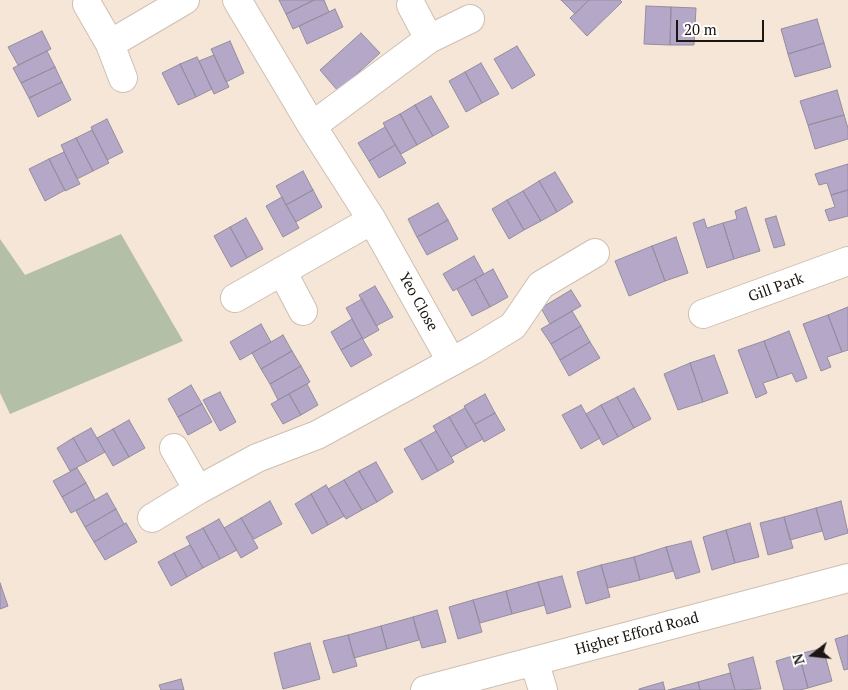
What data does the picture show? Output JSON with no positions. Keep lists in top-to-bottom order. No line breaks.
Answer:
{"streets":{"street":["Gill Park","Yeo Close","Higher Efford Road"]},"scale_bar":"20 m","north":"left"}
